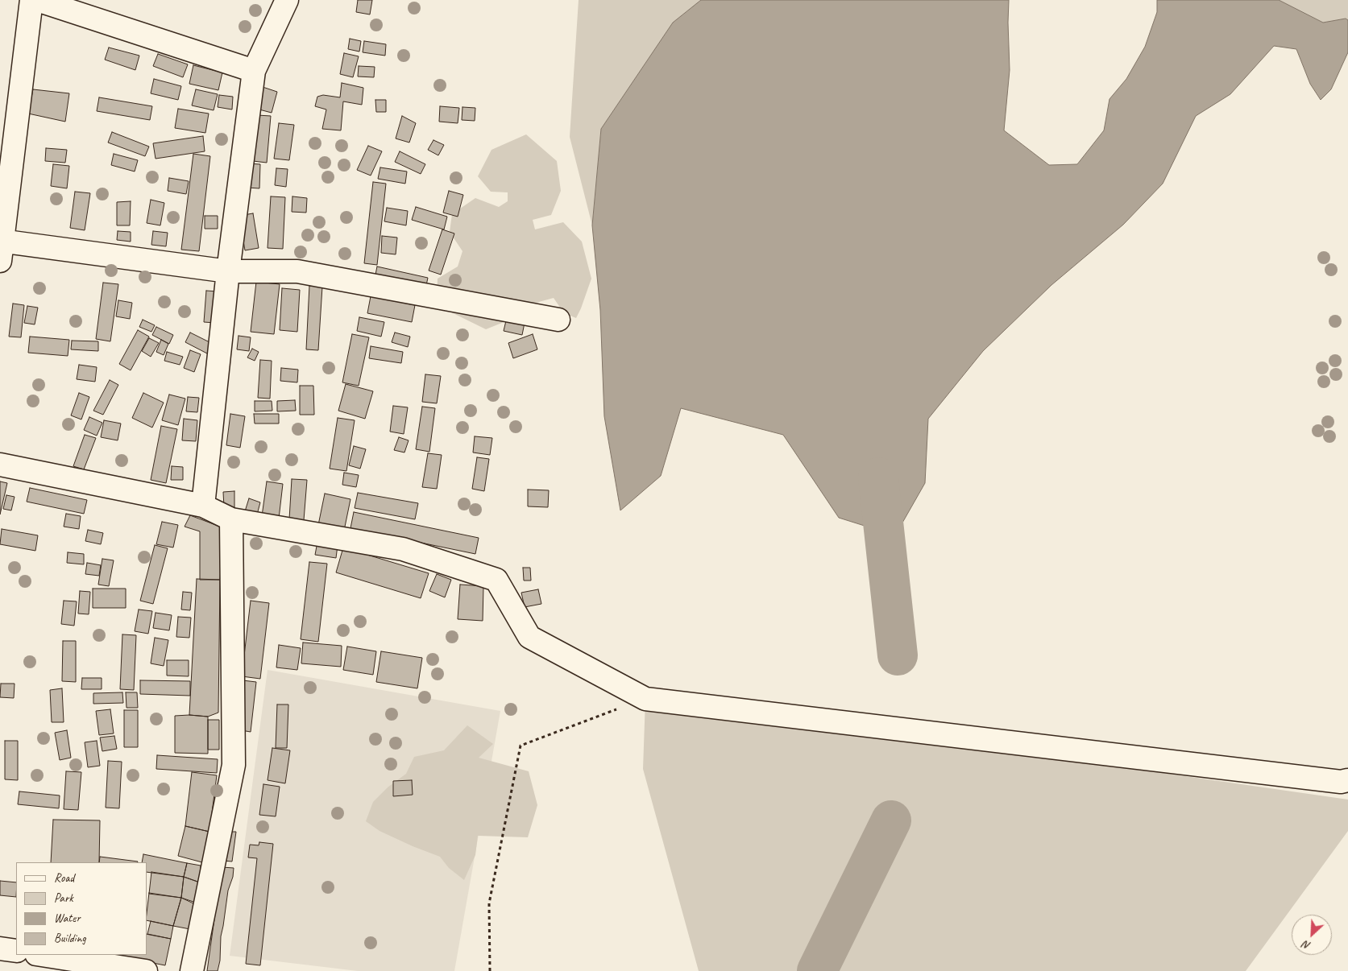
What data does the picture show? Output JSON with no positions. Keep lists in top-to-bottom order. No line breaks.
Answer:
{"legend":["Road","Park","Water","Building"],"north":"bottom left"}
